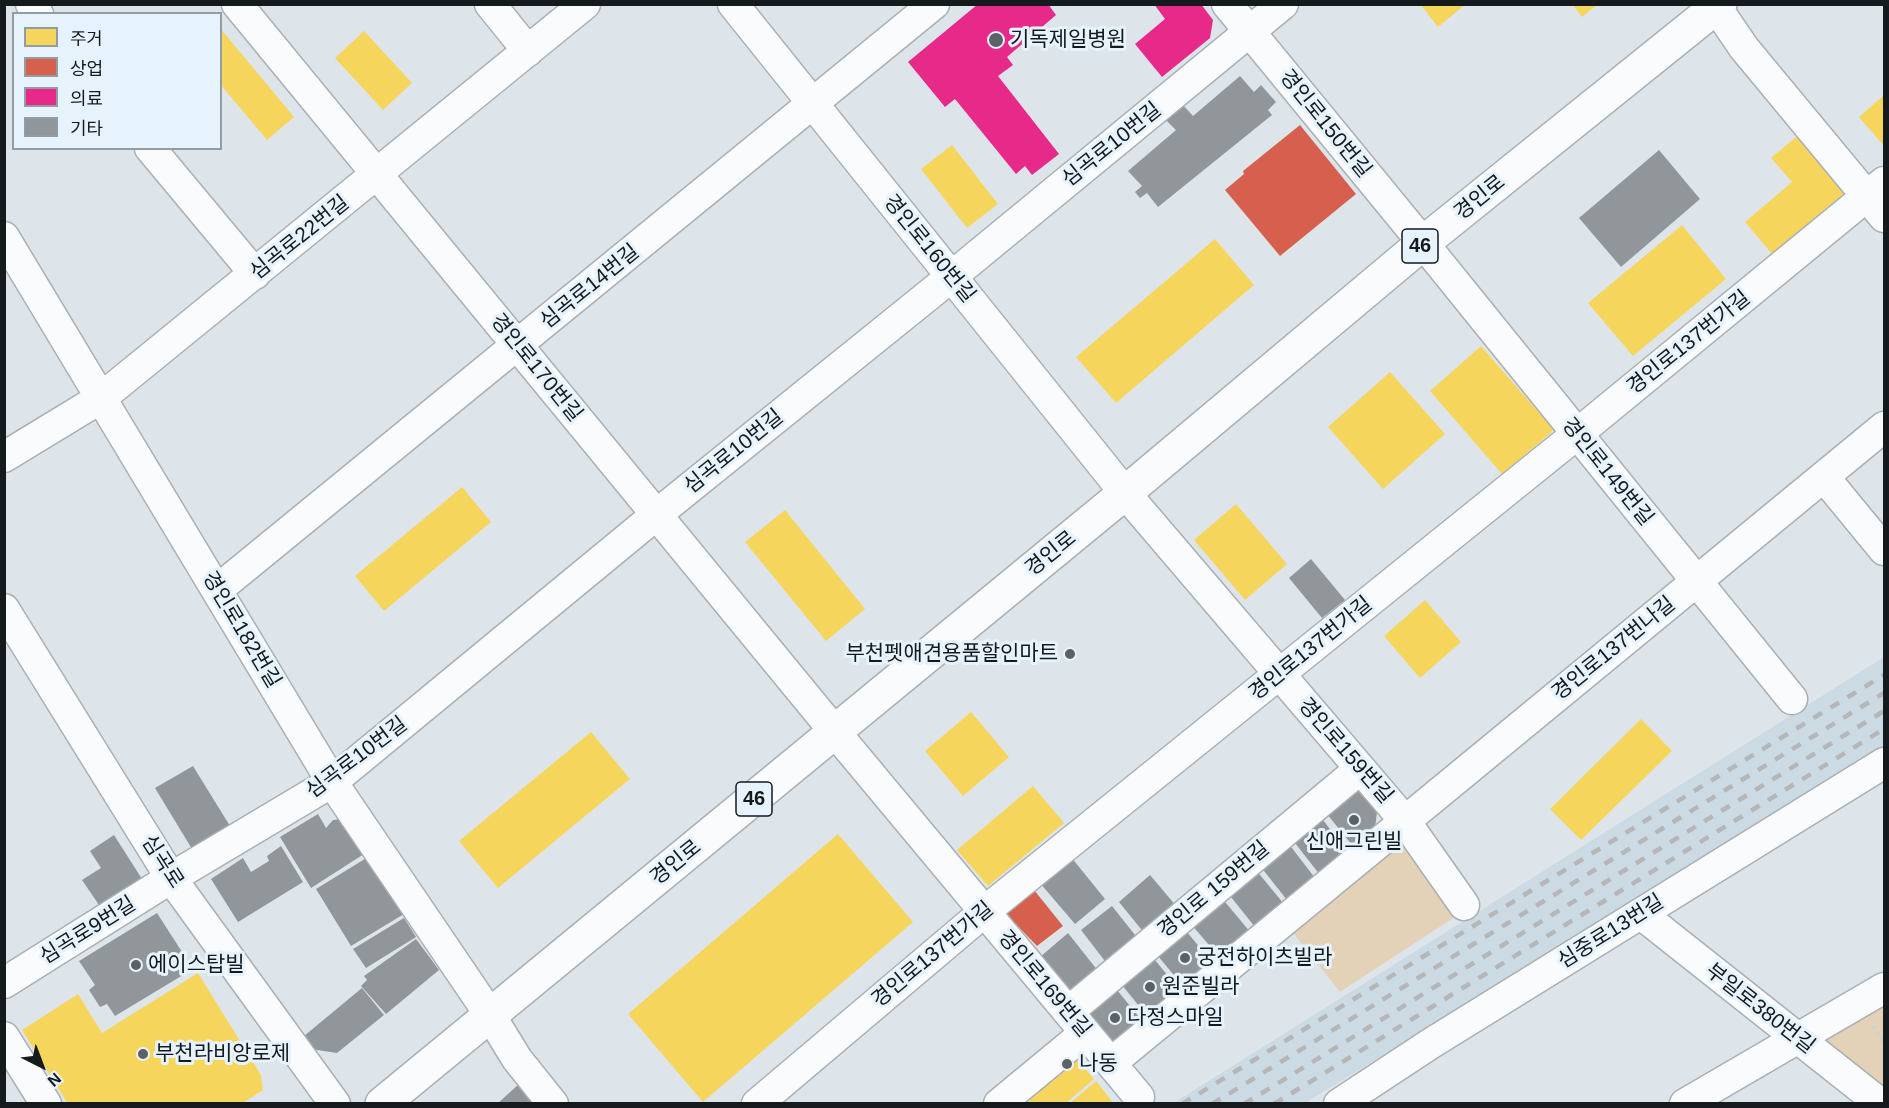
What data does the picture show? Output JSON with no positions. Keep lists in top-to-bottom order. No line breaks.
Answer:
{"streets":{"main road":["경인로","46"],"street":["경인로150번길","심곡로10번길","심곡로22번길","경인로160번길","심곡로14번길","경인로137번가길","경인로170번길","경인로149번길","경인로182번길","경인로137번나길","경인로159번길","심곡로","경인로 159번길","심곡로9번길","심중로13번길","경인로169번길","부일로380번길"]},"crossings":[["경인로150번길","심곡로10번길"],["경인로150번길","경인로"],["경인로150번길","경인로149번길"],["심곡로10번길","경인로160번길"],["심곡로10번길","경인로170번길"],["심곡로10번길","경인로182번길"],["심곡로10번길","심곡로"],["심곡로10번길","심곡로9번길"],["경인로","경인로160번길"],["경인로","경인로170번길"],["경인로","경인로149번길"],["경인로","경인로182번길"],["경인로","경인로159번길"],["경인로","경인로169번길"],["심곡로22번길","경인로170번길"],["심곡로22번길","경인로182번길"],["경인로160번길","심곡로14번길"],["경인로160번길","경인로159번길"],["심곡로14번길","경인로170번길"],["심곡로14번길","경인로182번길"],["경인로137번가길","경인로149번길"],["경인로137번가길","경인로159번길"],["경인로137번가길","경인로169번길"],["경인로170번길","경인로169번길"],["경인로149번길","경인로137번나길"],["경인로137번나길","경인로159번길"],["경인로137번나길","경인로169번길"],["경인로159번길","경인로 159번길"],["심곡로","심곡로9번길"],["경인로 159번길","경인로169번길"],["심중로13번길","부일로380번길"]],"places":["기독제일병원","부천펫애견용품할인마트","신애그린빌","궁전하이츠빌라","에이스탑빌","원준빌라","다정스마일","부천라비앙로제","나동"],"legend":["주거","상업","의료","기타"],"north":"bottom right"}
